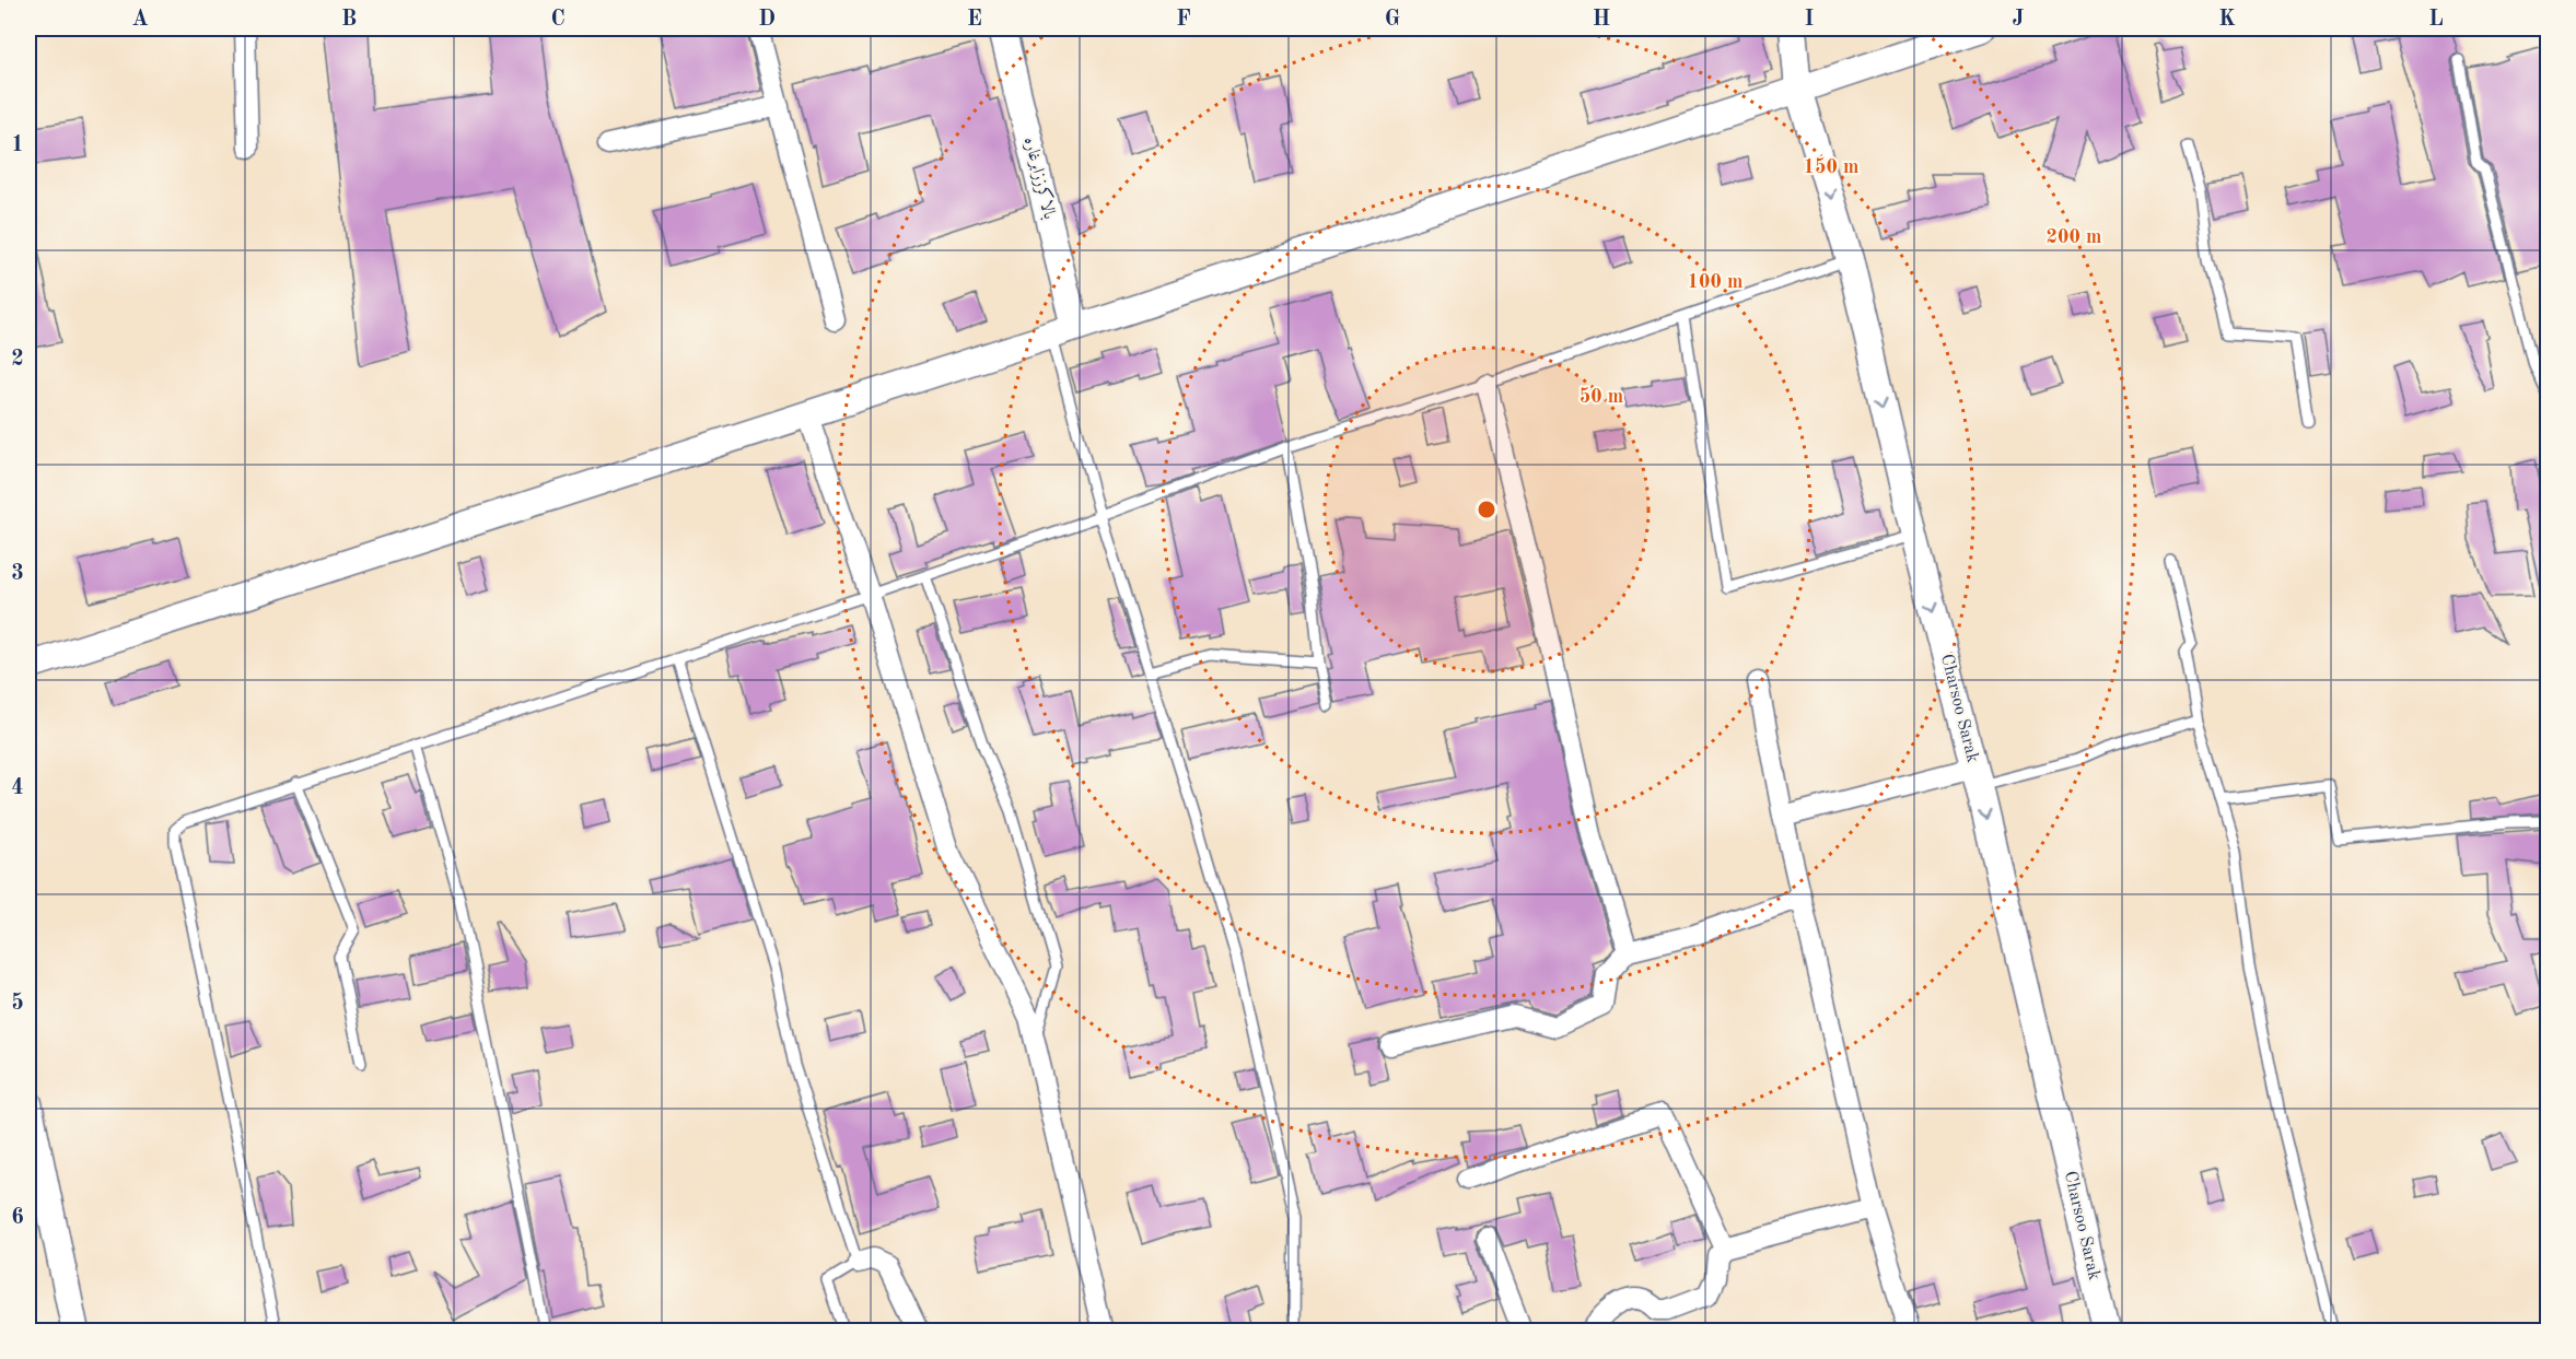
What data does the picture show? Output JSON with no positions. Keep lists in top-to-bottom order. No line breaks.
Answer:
{"streets":{"main road":["بالاکرززابرغاره","Charsoo Sarak"]},"one_way":["Charsoo Sarak"],"grid":{"columns":["A","B","C","D","E","F","G","H","I","J","K","L"],"rows":["1","2","3","4","5","6"]},"rings":["150 m","200 m","100 m","50 m"]}
